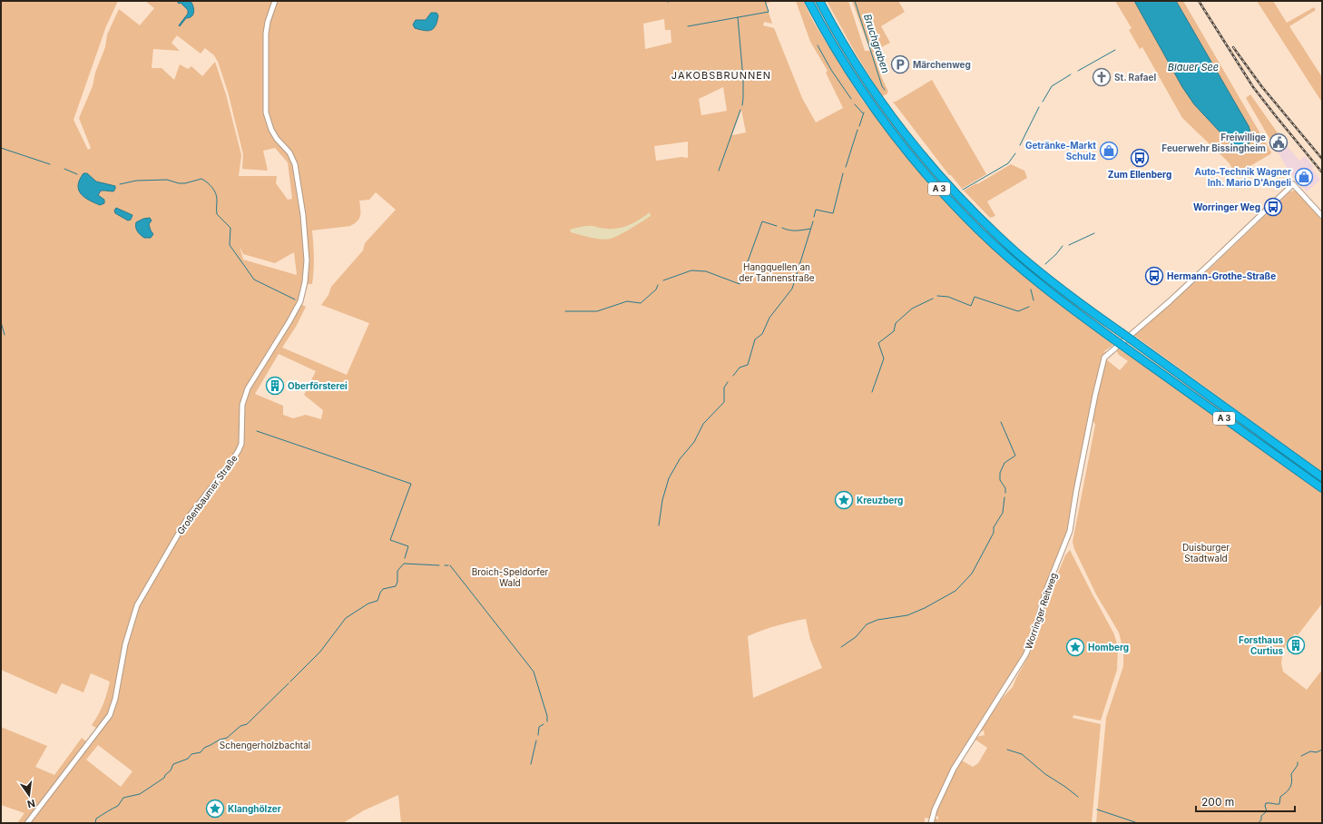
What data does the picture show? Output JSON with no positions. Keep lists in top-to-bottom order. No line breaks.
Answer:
{"streets":{"highway":["A 3"],"street":["Großenbaumer Straße","Worringer Reitweg"]},"districts":["JAKOBSBRUNNEN"],"water":["Bruchgraben","Blauer See"],"parks":["Hangquellen an der Tannenstraße","Duisburger Stadtwald","Broich-Speldorfer Wald","Schengerholzbachtal"],"places":{"parking":["Märchenweg"],"church":["St. Rafael"],"public building":["Freiwillige Feuerwehr Bissingheim"],"shop":["Getränke-Markt Schulz","Auto-Technik Wagner Inh. Mario D'Angeli"],"bus stop":["Zum Ellenberg","Worringer Weg","Hermann-Grothe-Straße"],"building":["Oberförsterei","Forsthaus Curtius"],"place":["Kreuzberg","Homberg","Klanghölzer"]},"scale_bar":"200 m","north":"bottom"}
